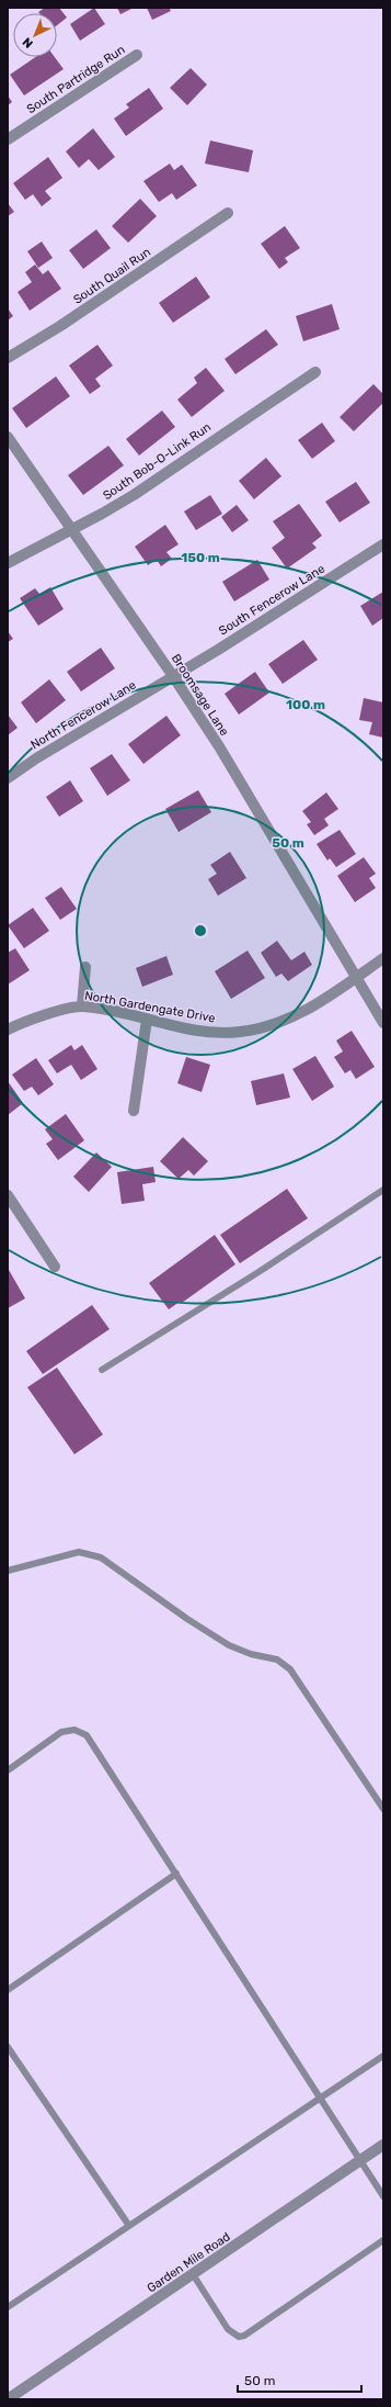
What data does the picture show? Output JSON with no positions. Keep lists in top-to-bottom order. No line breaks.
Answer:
{"streets":{"street":["South Partridge Run","South Quail Run","South Bob-O-Link Run","South Fencerow Lane","Broomsage Lane","North Fencerow Lane","North Gardengate Drive","Garden Mile Road"]},"crossings":[["South Bob-O-Link Run","Broomsage Lane"],["South Fencerow Lane","Broomsage Lane"],["South Fencerow Lane","North Fencerow Lane"],["Broomsage Lane","North Fencerow Lane"],["Broomsage Lane","North Gardengate Drive"]],"scale_bar":"50 m","north":"bottom left","rings":["150 m","100 m","50 m"]}
